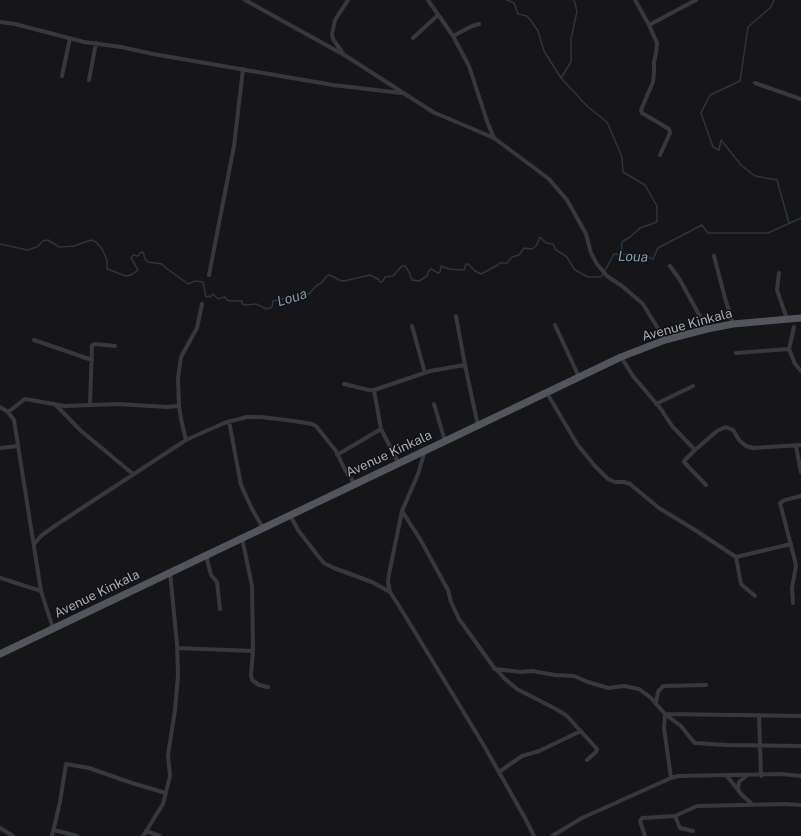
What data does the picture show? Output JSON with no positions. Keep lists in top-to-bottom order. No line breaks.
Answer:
{"streets":{"main road":["Avenue Kinkala"]},"water":["Loua"]}
